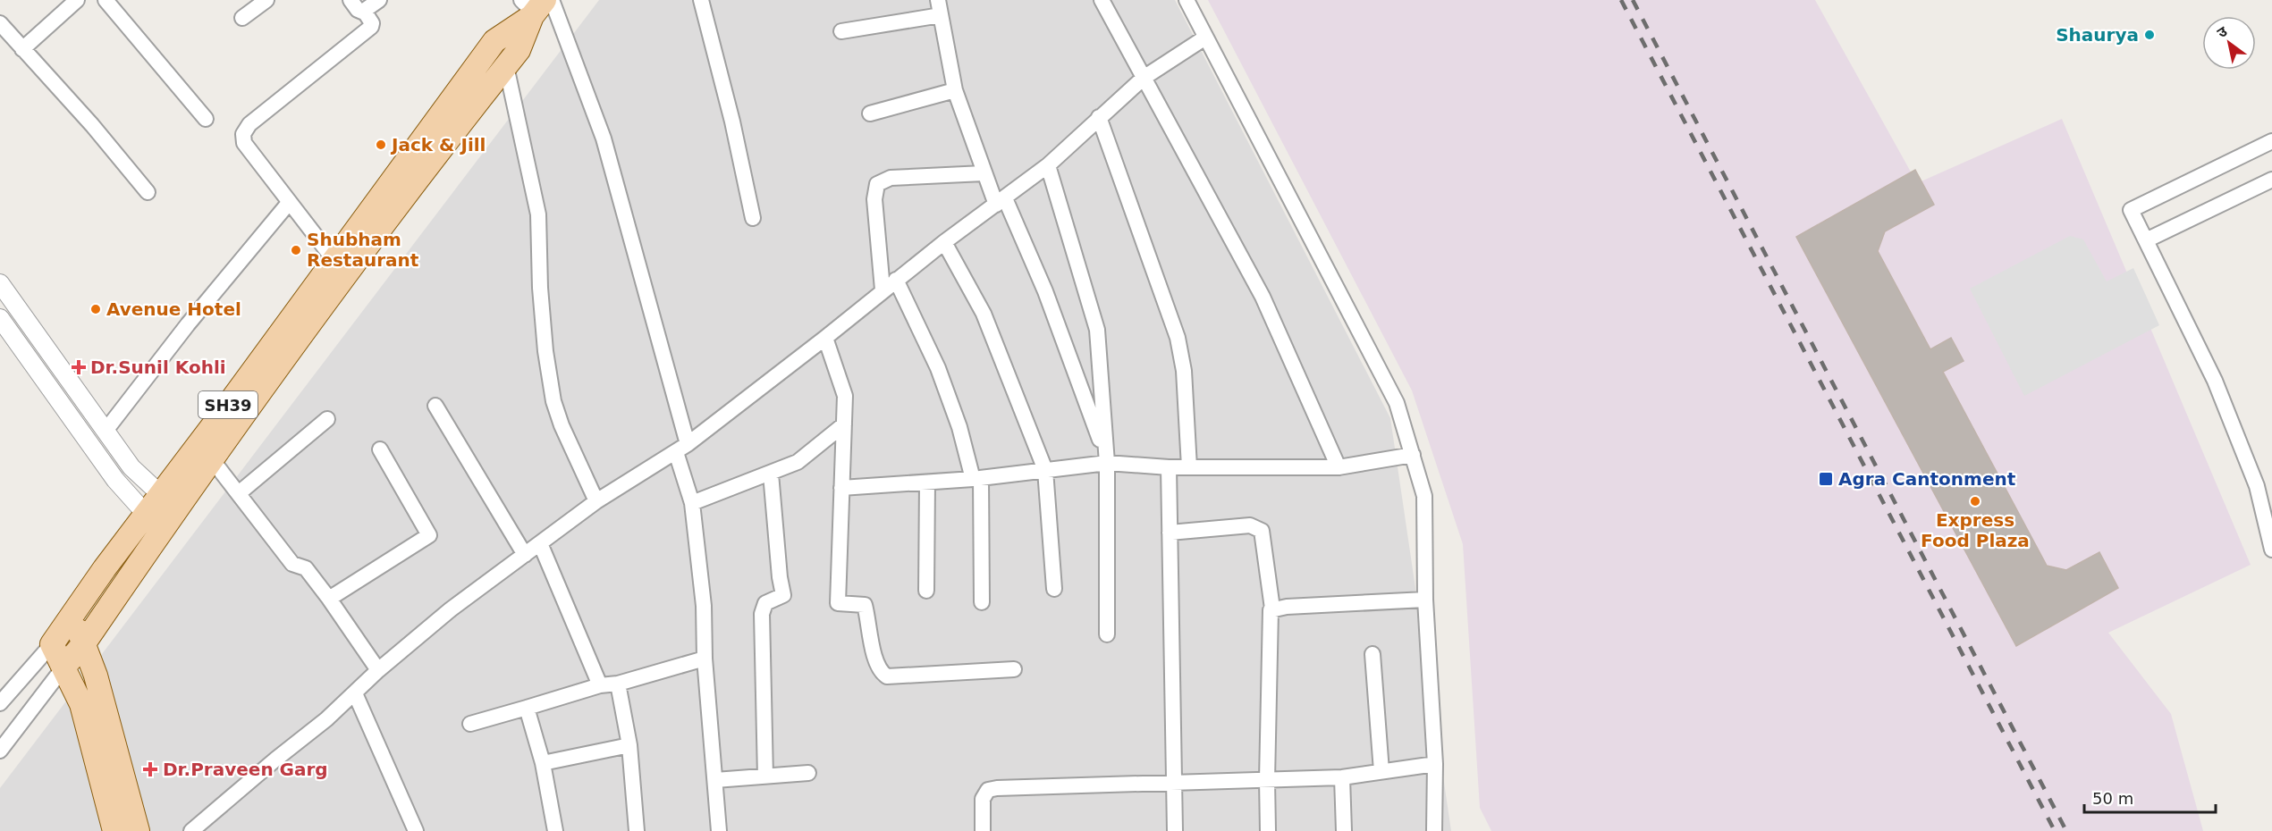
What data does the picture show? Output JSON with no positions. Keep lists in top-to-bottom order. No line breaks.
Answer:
{"streets":{"main road":["SH39"]},"places":{"other":["Shaurya","Jack & Jill","Shubham Restaurant","Avenue Hotel","Express Food Plaza"],"health":["Dr.Sunil Kohli","Dr.Praveen Garg"],"transit":["Agra Cantonment"]},"scale_bar":"50 m","north":"top left"}
